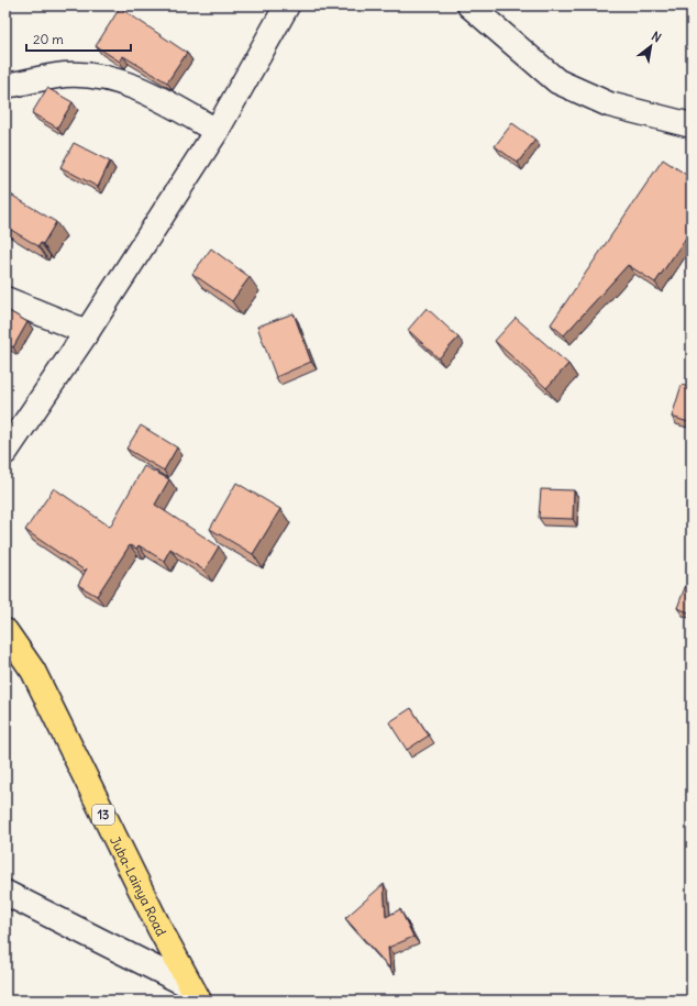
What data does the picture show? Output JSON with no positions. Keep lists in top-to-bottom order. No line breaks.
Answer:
{"streets":{"main road":["13","Juba-Lainya Road"]},"scale_bar":"20 m","north":"top right"}
